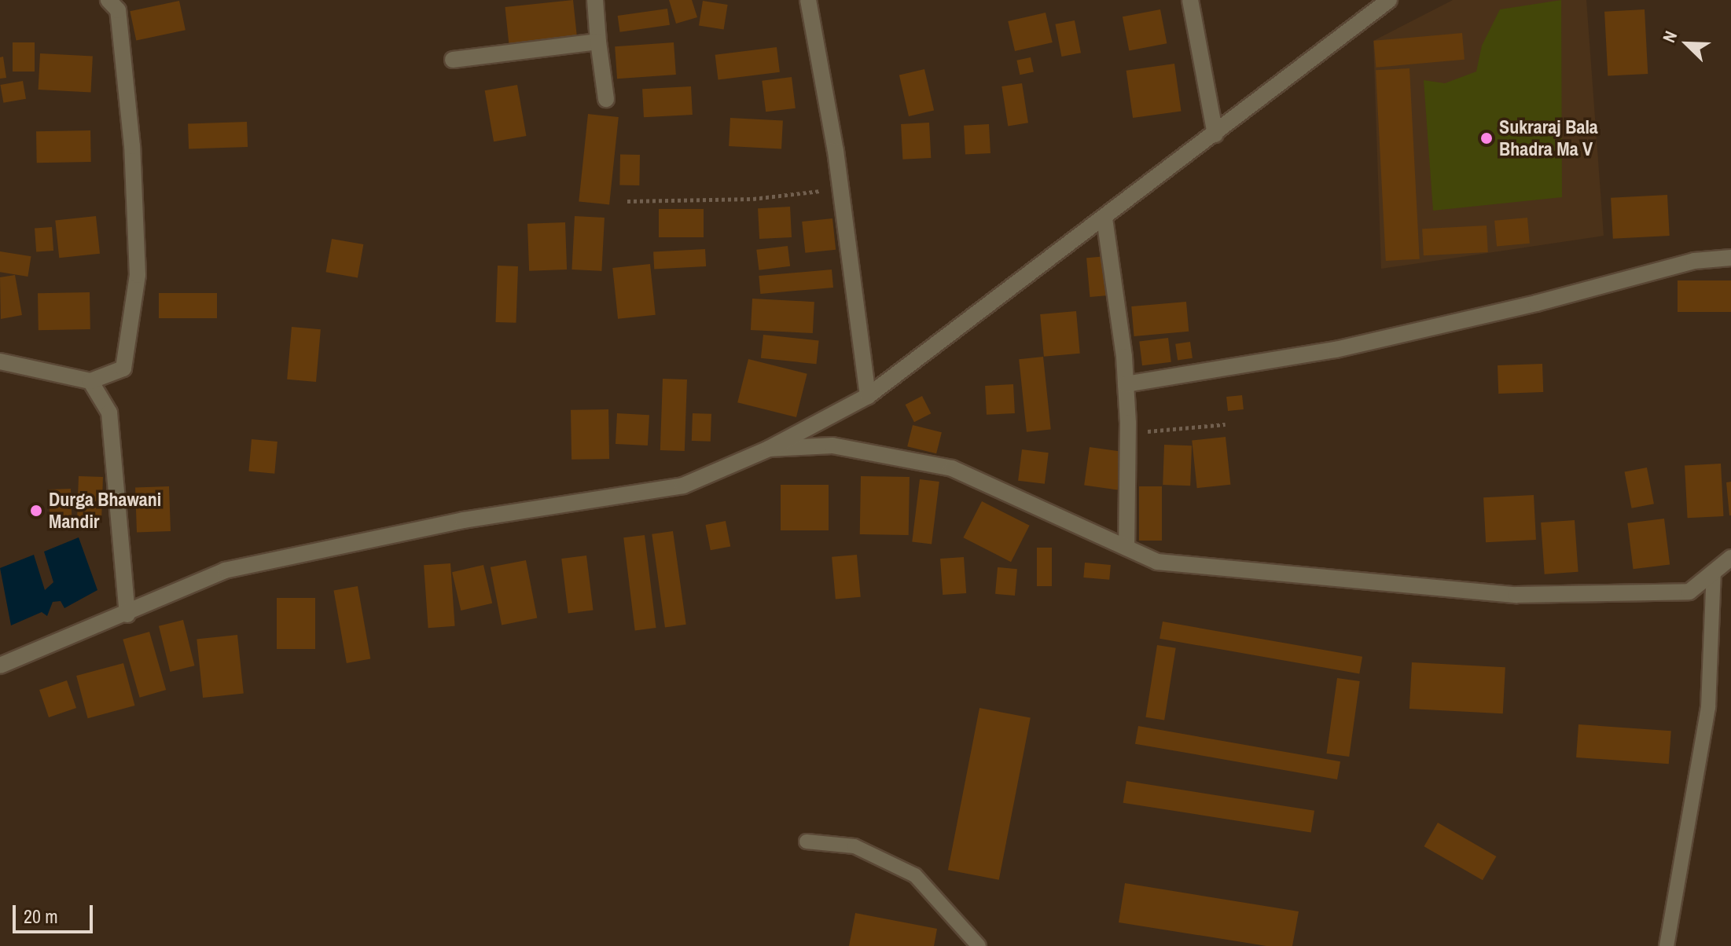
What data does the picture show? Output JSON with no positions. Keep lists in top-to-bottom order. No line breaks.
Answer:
{"places":["Sukraraj Bala Bhadra Ma V","Durga Bhawani Mandir"],"scale_bar":"20 m","north":"top left"}
